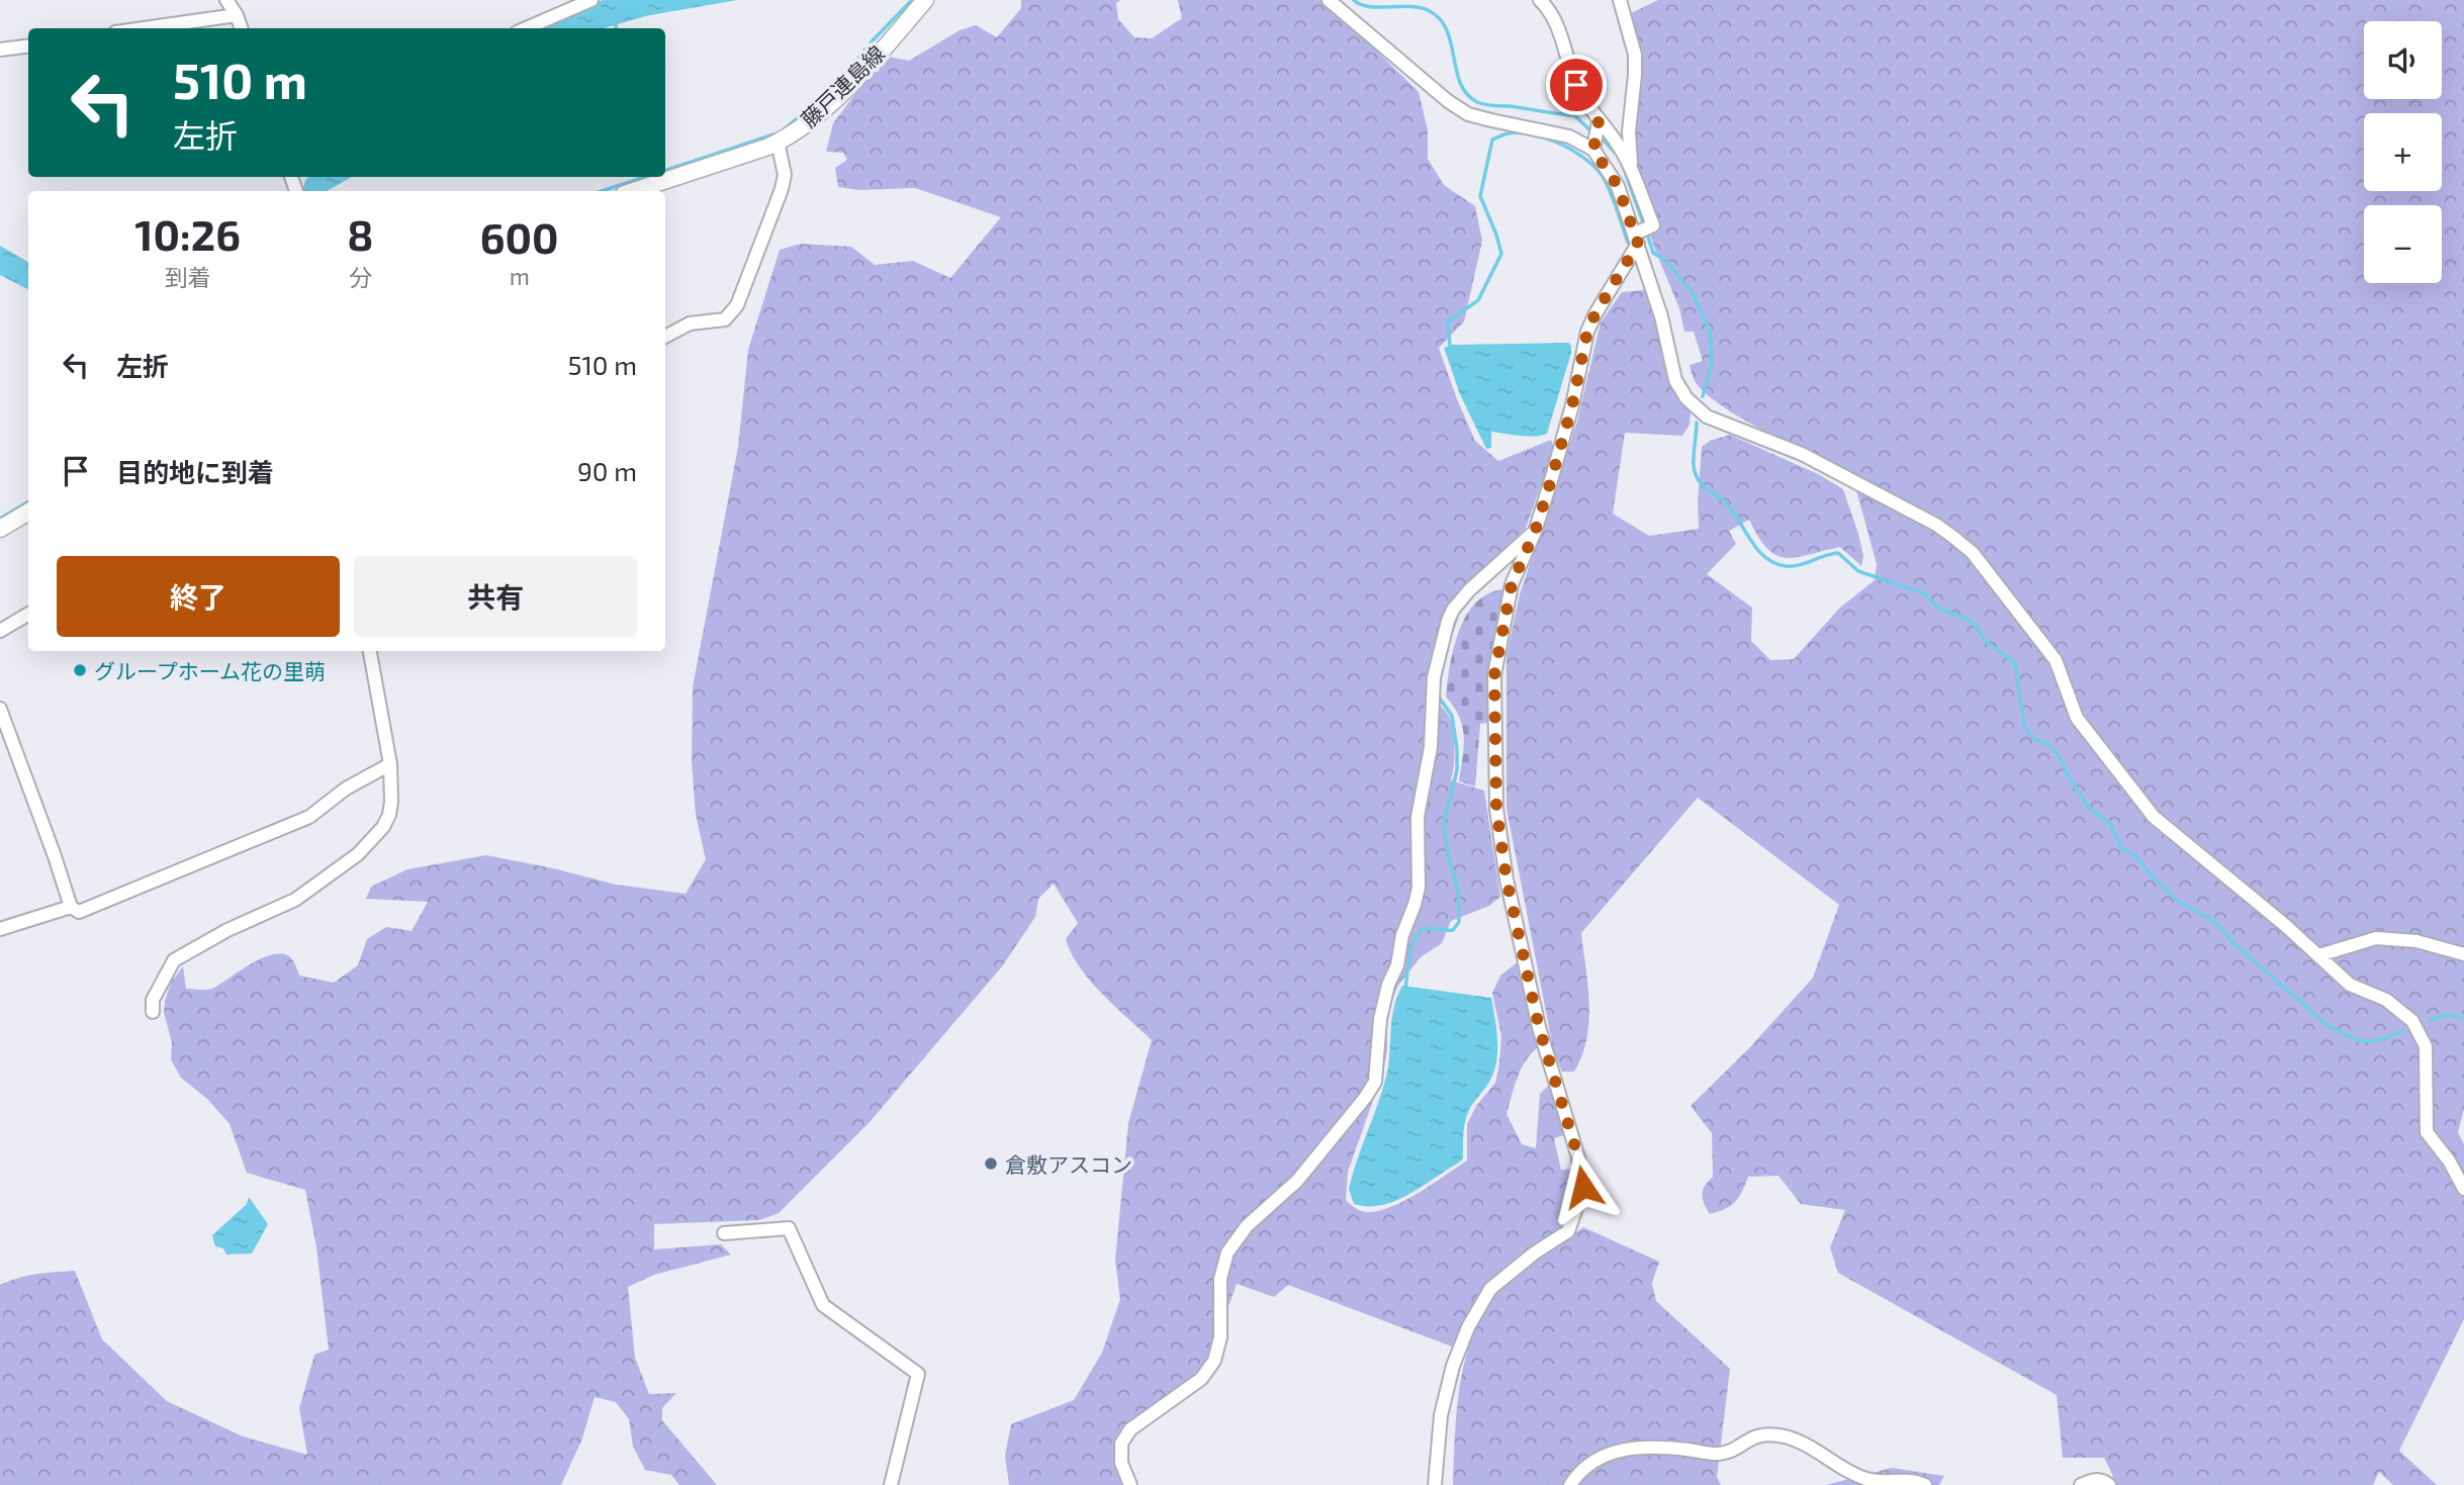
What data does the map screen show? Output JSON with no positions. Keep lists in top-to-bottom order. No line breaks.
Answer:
{"streets":{"main road":["藤戸連島線"]},"places":["グループホーム花の里萌","倉敷アスコン"],"page":{"map_buttons":["+","−"],"turn":["510 m","左折"],"eta":["10:26","到着","8","分","600","m"],"list":[{"name":"左折","value":"510 m"},{"name":"目的地に到着","value":"90 m"}],"buttons":["終了","共有"]}}
